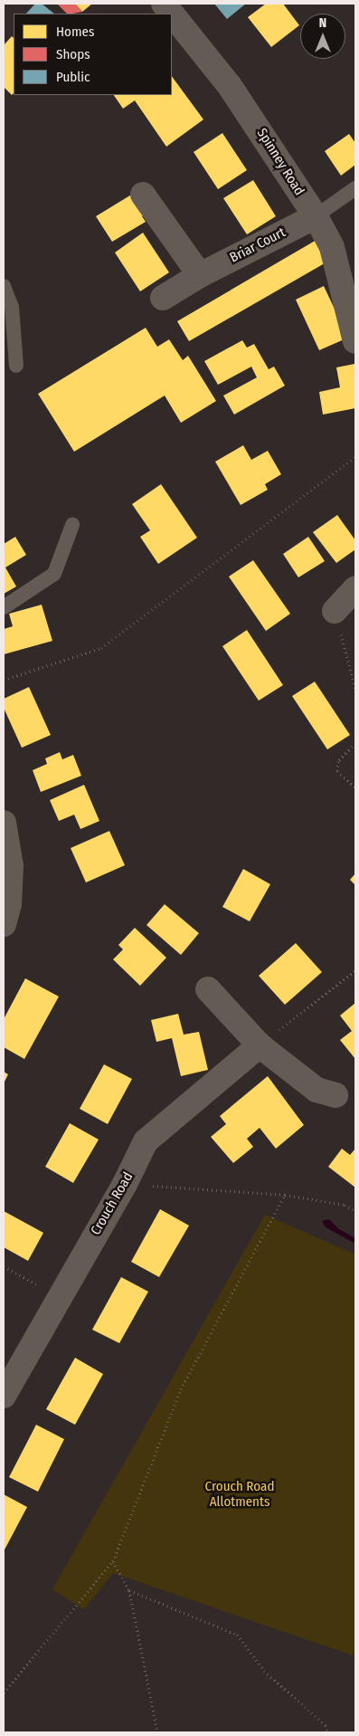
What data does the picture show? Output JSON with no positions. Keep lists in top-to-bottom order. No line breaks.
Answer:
{"streets":{"street":["Spinney Road","Briar Court","Crouch Road"]},"crossings":[["Spinney Road","Briar Court"]],"parks":["Crouch Road Allotments"],"legend":["Homes","Shops","Public"],"north":"top"}
